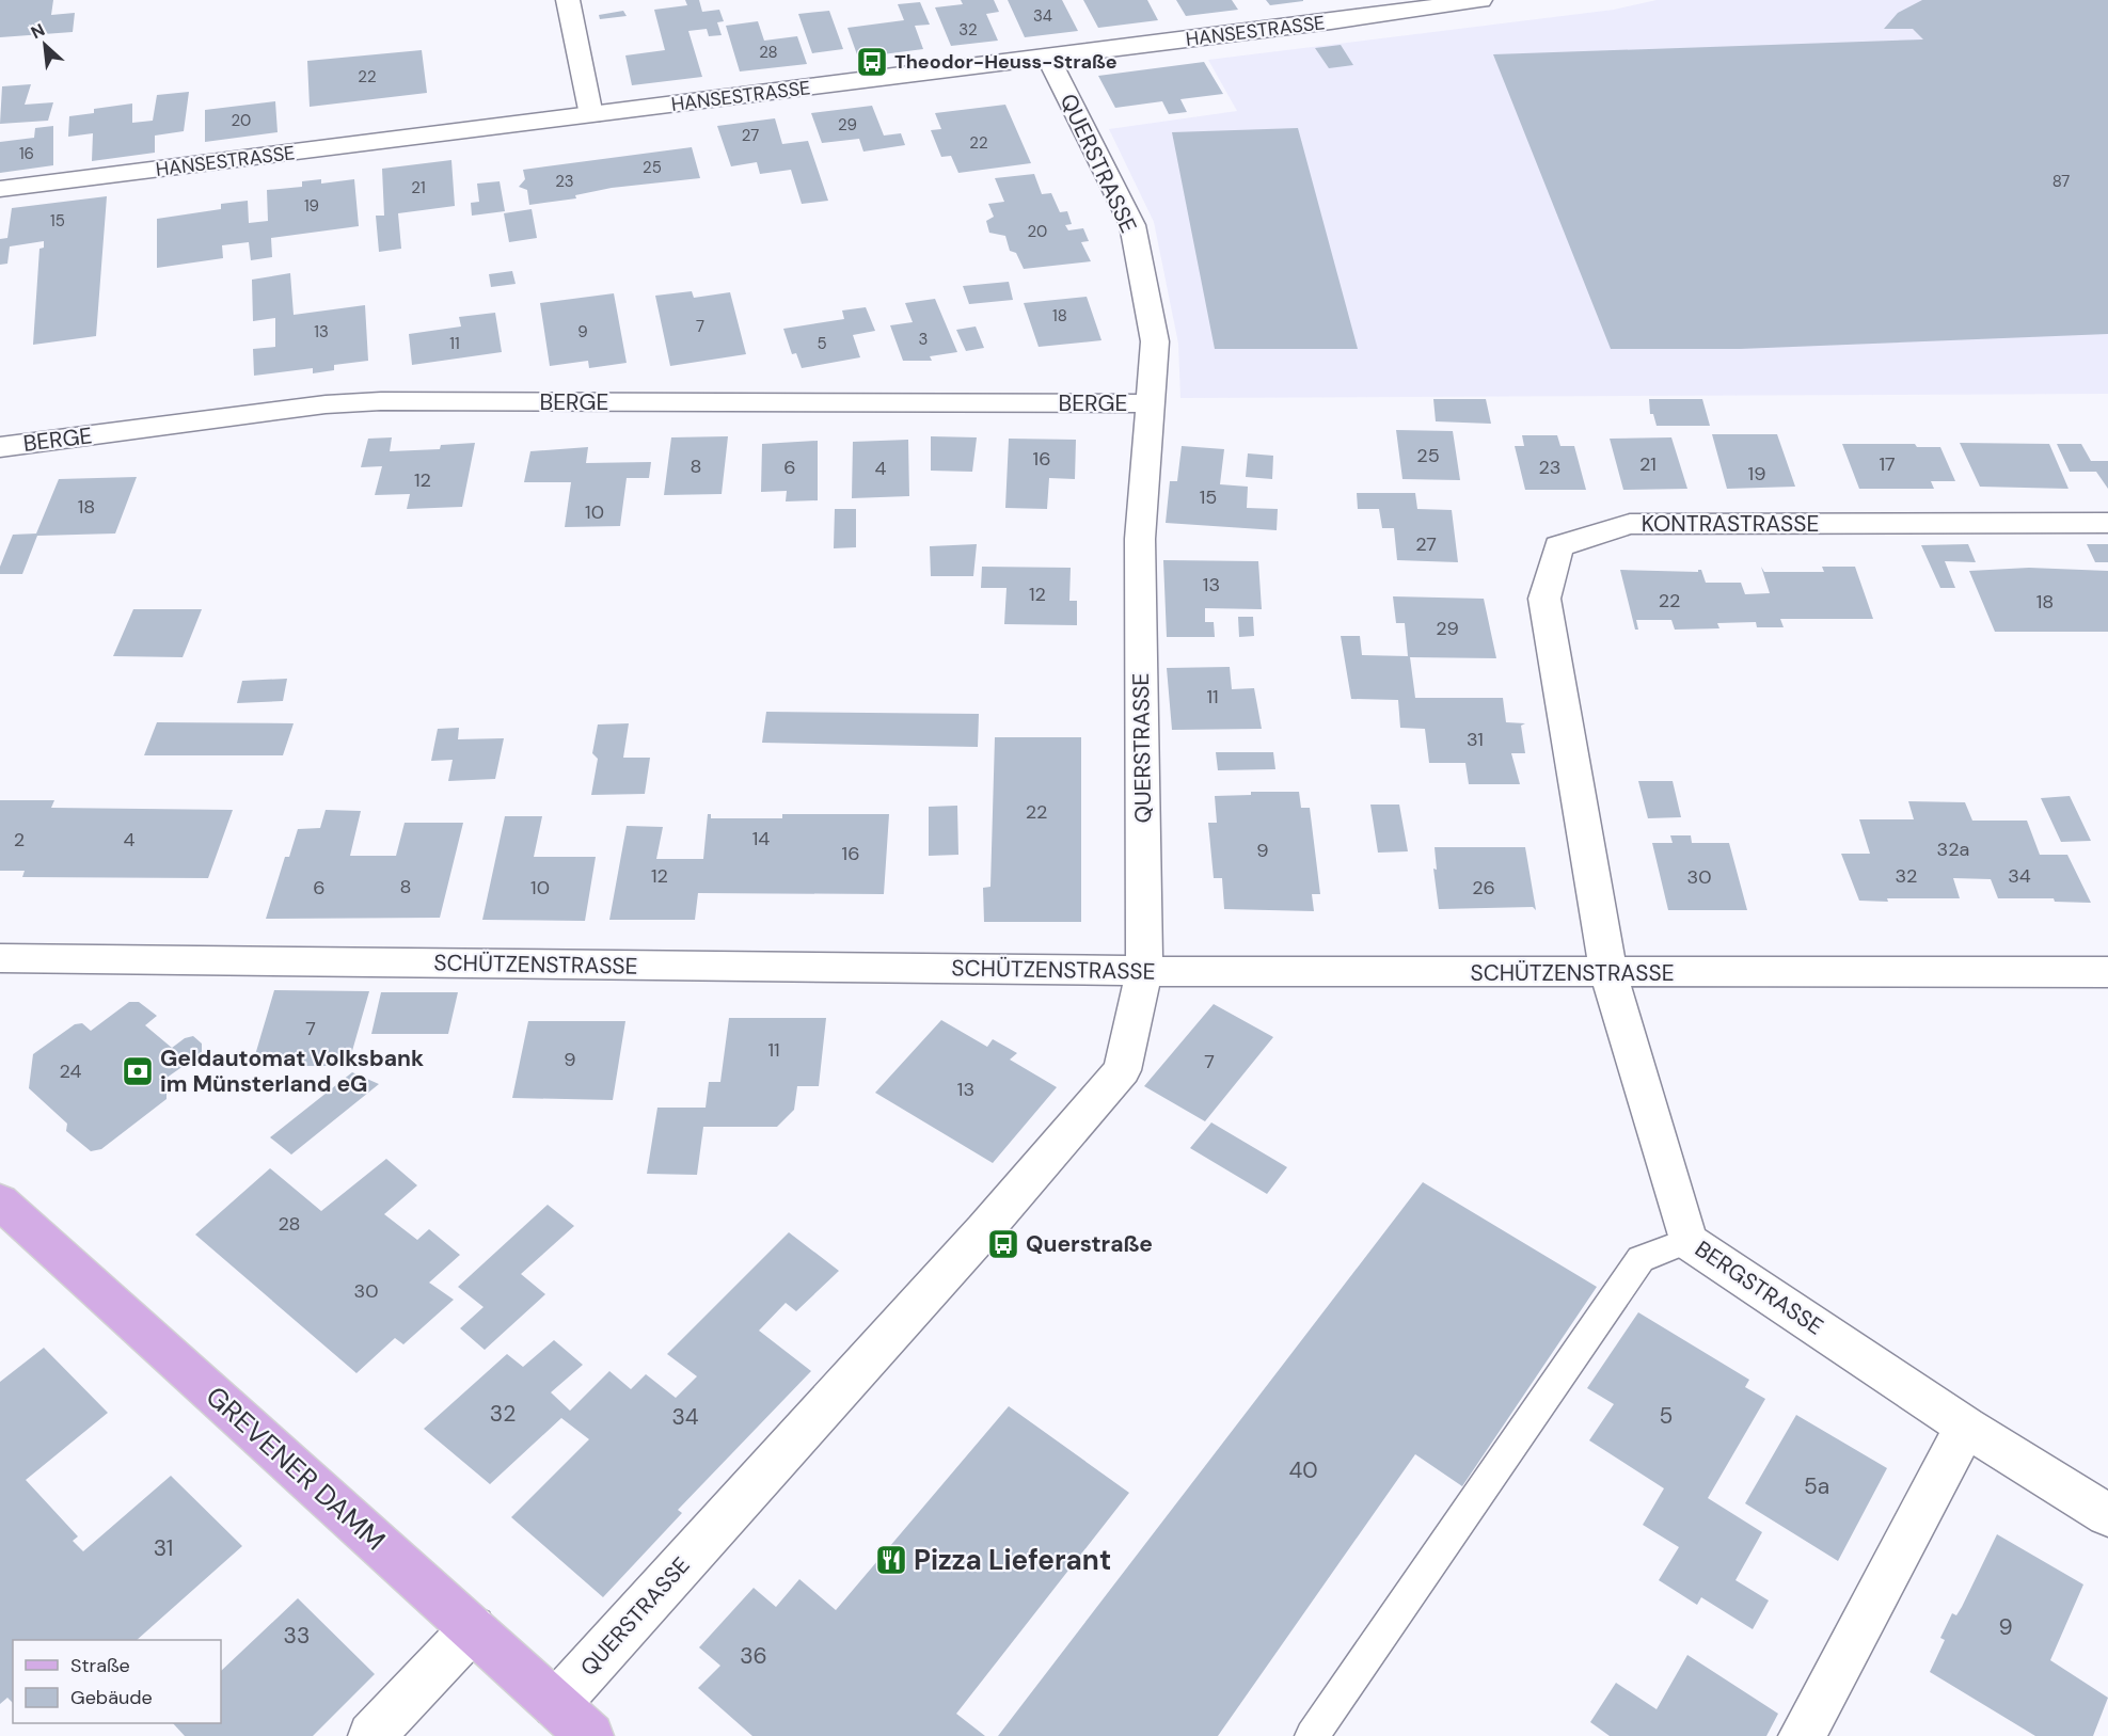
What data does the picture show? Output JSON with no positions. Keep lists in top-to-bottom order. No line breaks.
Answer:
{"streets":{"main road":["GREVENER DAMM"],"street":["HANSESTRASSE","QUERSTRASSE","BERGE","KONTRASTRASSE","SCHÜTZENSTRASSE","BERGSTRASSE"]},"crossings":[["HANSESTRASSE","QUERSTRASSE"],["QUERSTRASSE","BERGE"],["QUERSTRASSE","SCHÜTZENSTRASSE"],["QUERSTRASSE","GREVENER DAMM"],["KONTRASTRASSE","SCHÜTZENSTRASSE"],["KONTRASTRASSE","BERGSTRASSE"],["SCHÜTZENSTRASSE","BERGSTRASSE"]],"places":{"bus stop":["Theodor-Heuss-Straße","Querstraße"],"bank":["Geldautomat Volksbank im Münsterland eG"],"restaurant":["Pizza Lieferant"]},"house_numbers":["34","32","28","22","20","29","27","22","16","25","23","87","21","19","15","20","18","7","13","9","3","11","5","25","16","21","17","8","6","23","4","19","12","15","18","10","27","13","12","22","18","29","11","31","22","14","2","4","32a","9","16","12","32","34","30","8","6","10","26","7","11","9","7","24","13","28","30","32","5","34","40","5a","31","9","33","36"],"legend":["Straße","Gebäude"],"north":"top left"}
